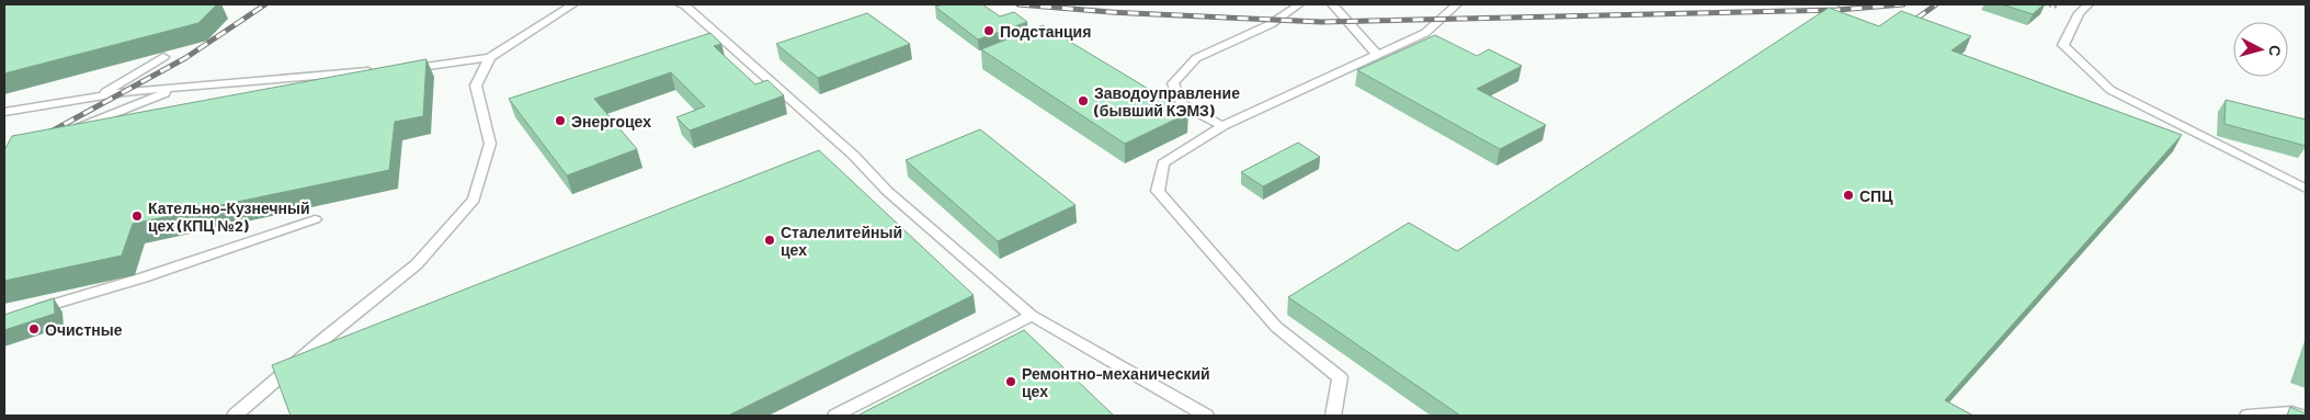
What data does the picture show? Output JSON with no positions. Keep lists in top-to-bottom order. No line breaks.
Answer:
{"places":["Подстанция","Заводоуправление (бывший КЭМЗ)","Энергоцех","СПЦ","Кательно-Кузнечный цех (КПЦ №2)","Сталелитейный цех","Очистные","Ремонтно-механический цех"],"north":"right"}
